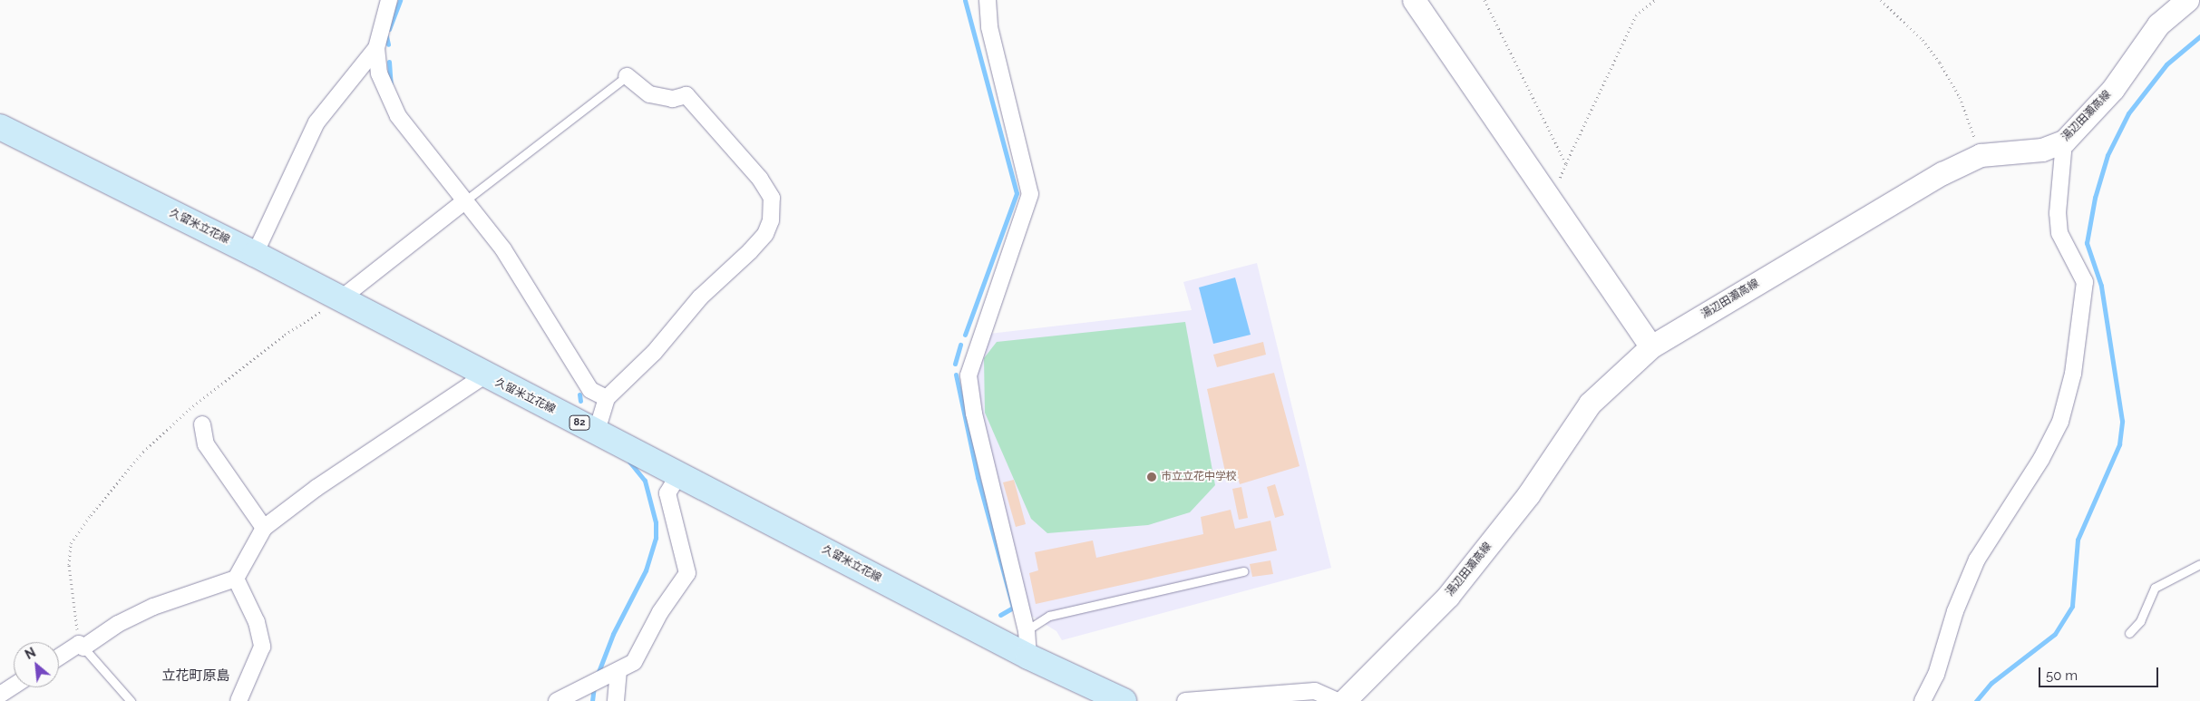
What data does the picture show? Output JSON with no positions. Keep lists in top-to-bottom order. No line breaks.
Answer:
{"streets":{"main road":["湯辺田瀬高線","久留米立花線","82"]},"districts":["立花町原島"],"places":["市立立花中学校"],"scale_bar":"50 m","north":"top left"}
